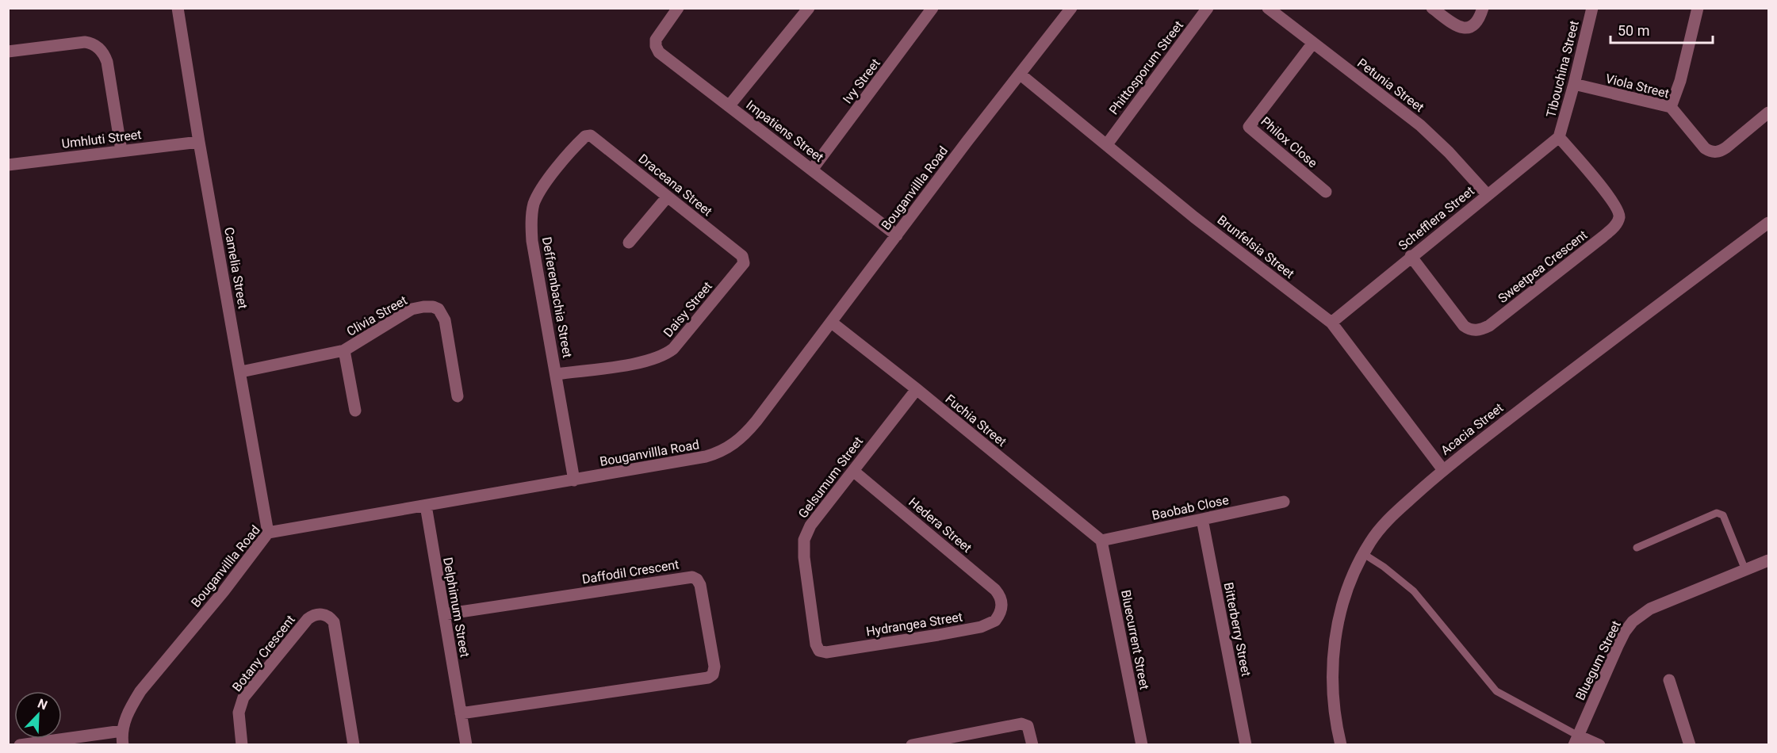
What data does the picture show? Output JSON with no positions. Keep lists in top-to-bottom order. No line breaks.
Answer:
{"streets":{"street":["Phittosporum Street","Tibouchina Street","Ivy Street","Petunia Street","Viola Street","Impatiens Street","Umhluti Street","Philox Close","Draceana Street","Bouganvillla Road","Schefflera Street","Brunfelsia Street","Sweetpea Crescent","Camelia Street","Defferenbachia Street","Daisy Street","Clivia Street","Fuchia Street","Acacia Street","Gelsumum Street","Baobab Close","Hedera Street","Daffodil Crescent","Delphimum Street","Hydrangea Street","Bitterberry Street","Bluecurrent Street","Botany Crescent","Bluegum Street"]},"crossings":[["Phittosporum Street","Brunfelsia Street"],["Tibouchina Street","Viola Street"],["Tibouchina Street","Schefflera Street"],["Tibouchina Street","Sweetpea Crescent"],["Ivy Street","Impatiens Street"],["Petunia Street","Philox Close"],["Petunia Street","Schefflera Street"],["Impatiens Street","Bouganvillla Road"],["Umhluti Street","Camelia Street"],["Draceana Street","Defferenbachia Street"],["Draceana Street","Daisy Street"],["Bouganvillla Road","Brunfelsia Street"],["Bouganvillla Road","Camelia Street"],["Bouganvillla Road","Defferenbachia Street"],["Bouganvillla Road","Fuchia Street"],["Bouganvillla Road","Delphimum Street"],["Schefflera Street","Brunfelsia Street"],["Schefflera Street","Sweetpea Crescent"],["Brunfelsia Street","Acacia Street"],["Camelia Street","Clivia Street"],["Defferenbachia Street","Daisy Street"],["Fuchia Street","Gelsumum Street"],["Fuchia Street","Baobab Close"],["Fuchia Street","Bluecurrent Street"],["Gelsumum Street","Hedera Street"],["Gelsumum Street","Hydrangea Street"],["Baobab Close","Bitterberry Street"],["Baobab Close","Bluecurrent Street"],["Hedera Street","Hydrangea Street"],["Daffodil Crescent","Delphimum Street"]],"scale_bar":"50 m","north":"top right"}
